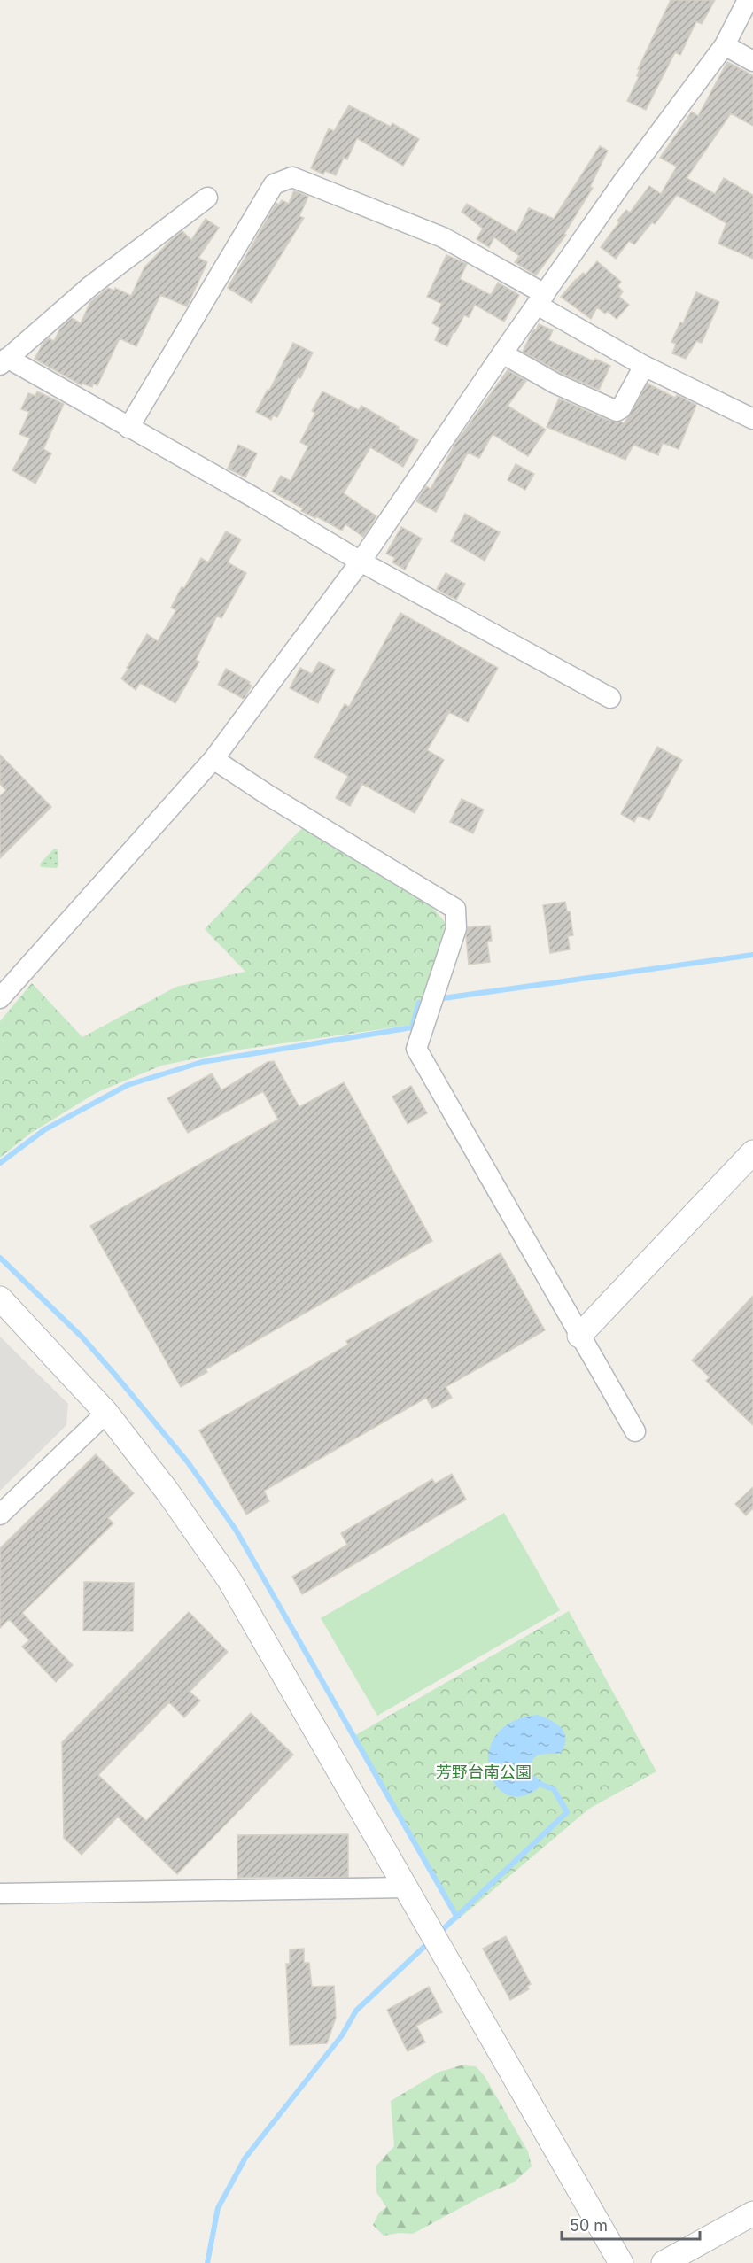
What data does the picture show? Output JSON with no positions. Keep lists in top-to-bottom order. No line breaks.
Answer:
{"parks":["芳野台南公園"],"scale_bar":"50 m"}
